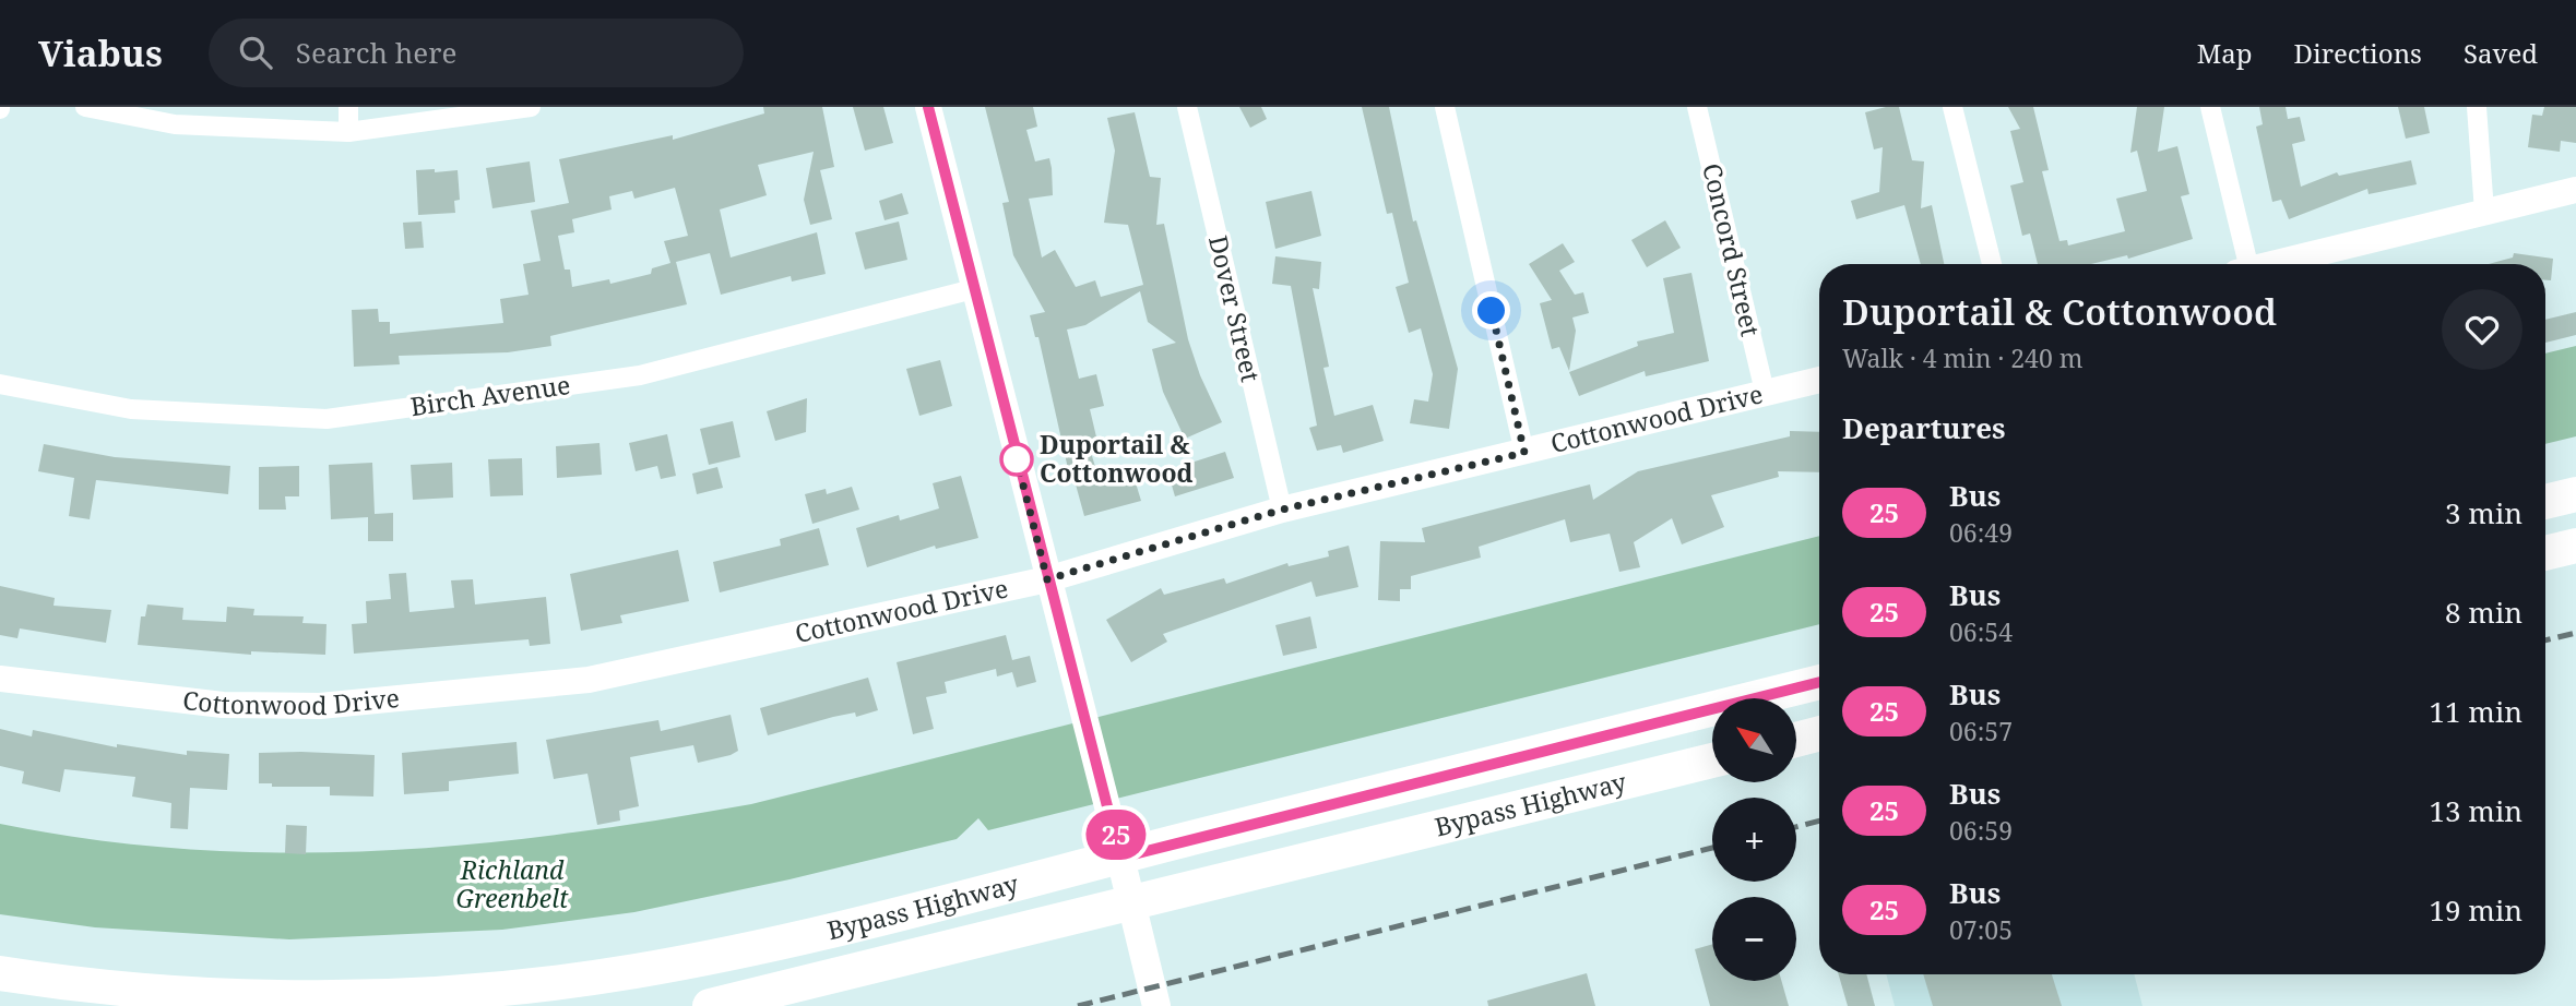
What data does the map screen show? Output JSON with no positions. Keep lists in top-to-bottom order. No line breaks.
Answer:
{"streets":{"highway":["Bypass Highway"],"street":["Concord Street","Dover Street","Birch Avenue","Cottonwood Drive"]},"crossings":[["Concord Street","Cottonwood Drive"],["Dover Street","Cottonwood Drive"]],"parks":["Richland Greenbelt"],"places":["Duportail & Cottonwood"],"lines":["bus line 25"],"north":"top left","page":{"header":"Viabus","search":"Search here","nav":["Map","Directions","Saved"],"on_map":"25","heading":[["Duportail & Cottonwood","Walk · 4 min · 240 m"],"Departures"],"list":[{"mark":"25","name":"Bus","note":"06:49","value":"3 min"},{"mark":"25","name":"Bus","note":"06:54","value":"8 min"},{"mark":"25","name":"Bus","note":"06:57","value":"11 min"},{"mark":"25","name":"Bus","note":"06:59","value":"13 min"},{"mark":"25","name":"Bus","note":"07:05","value":"19 min"}],"map_buttons":["+","−"]}}
